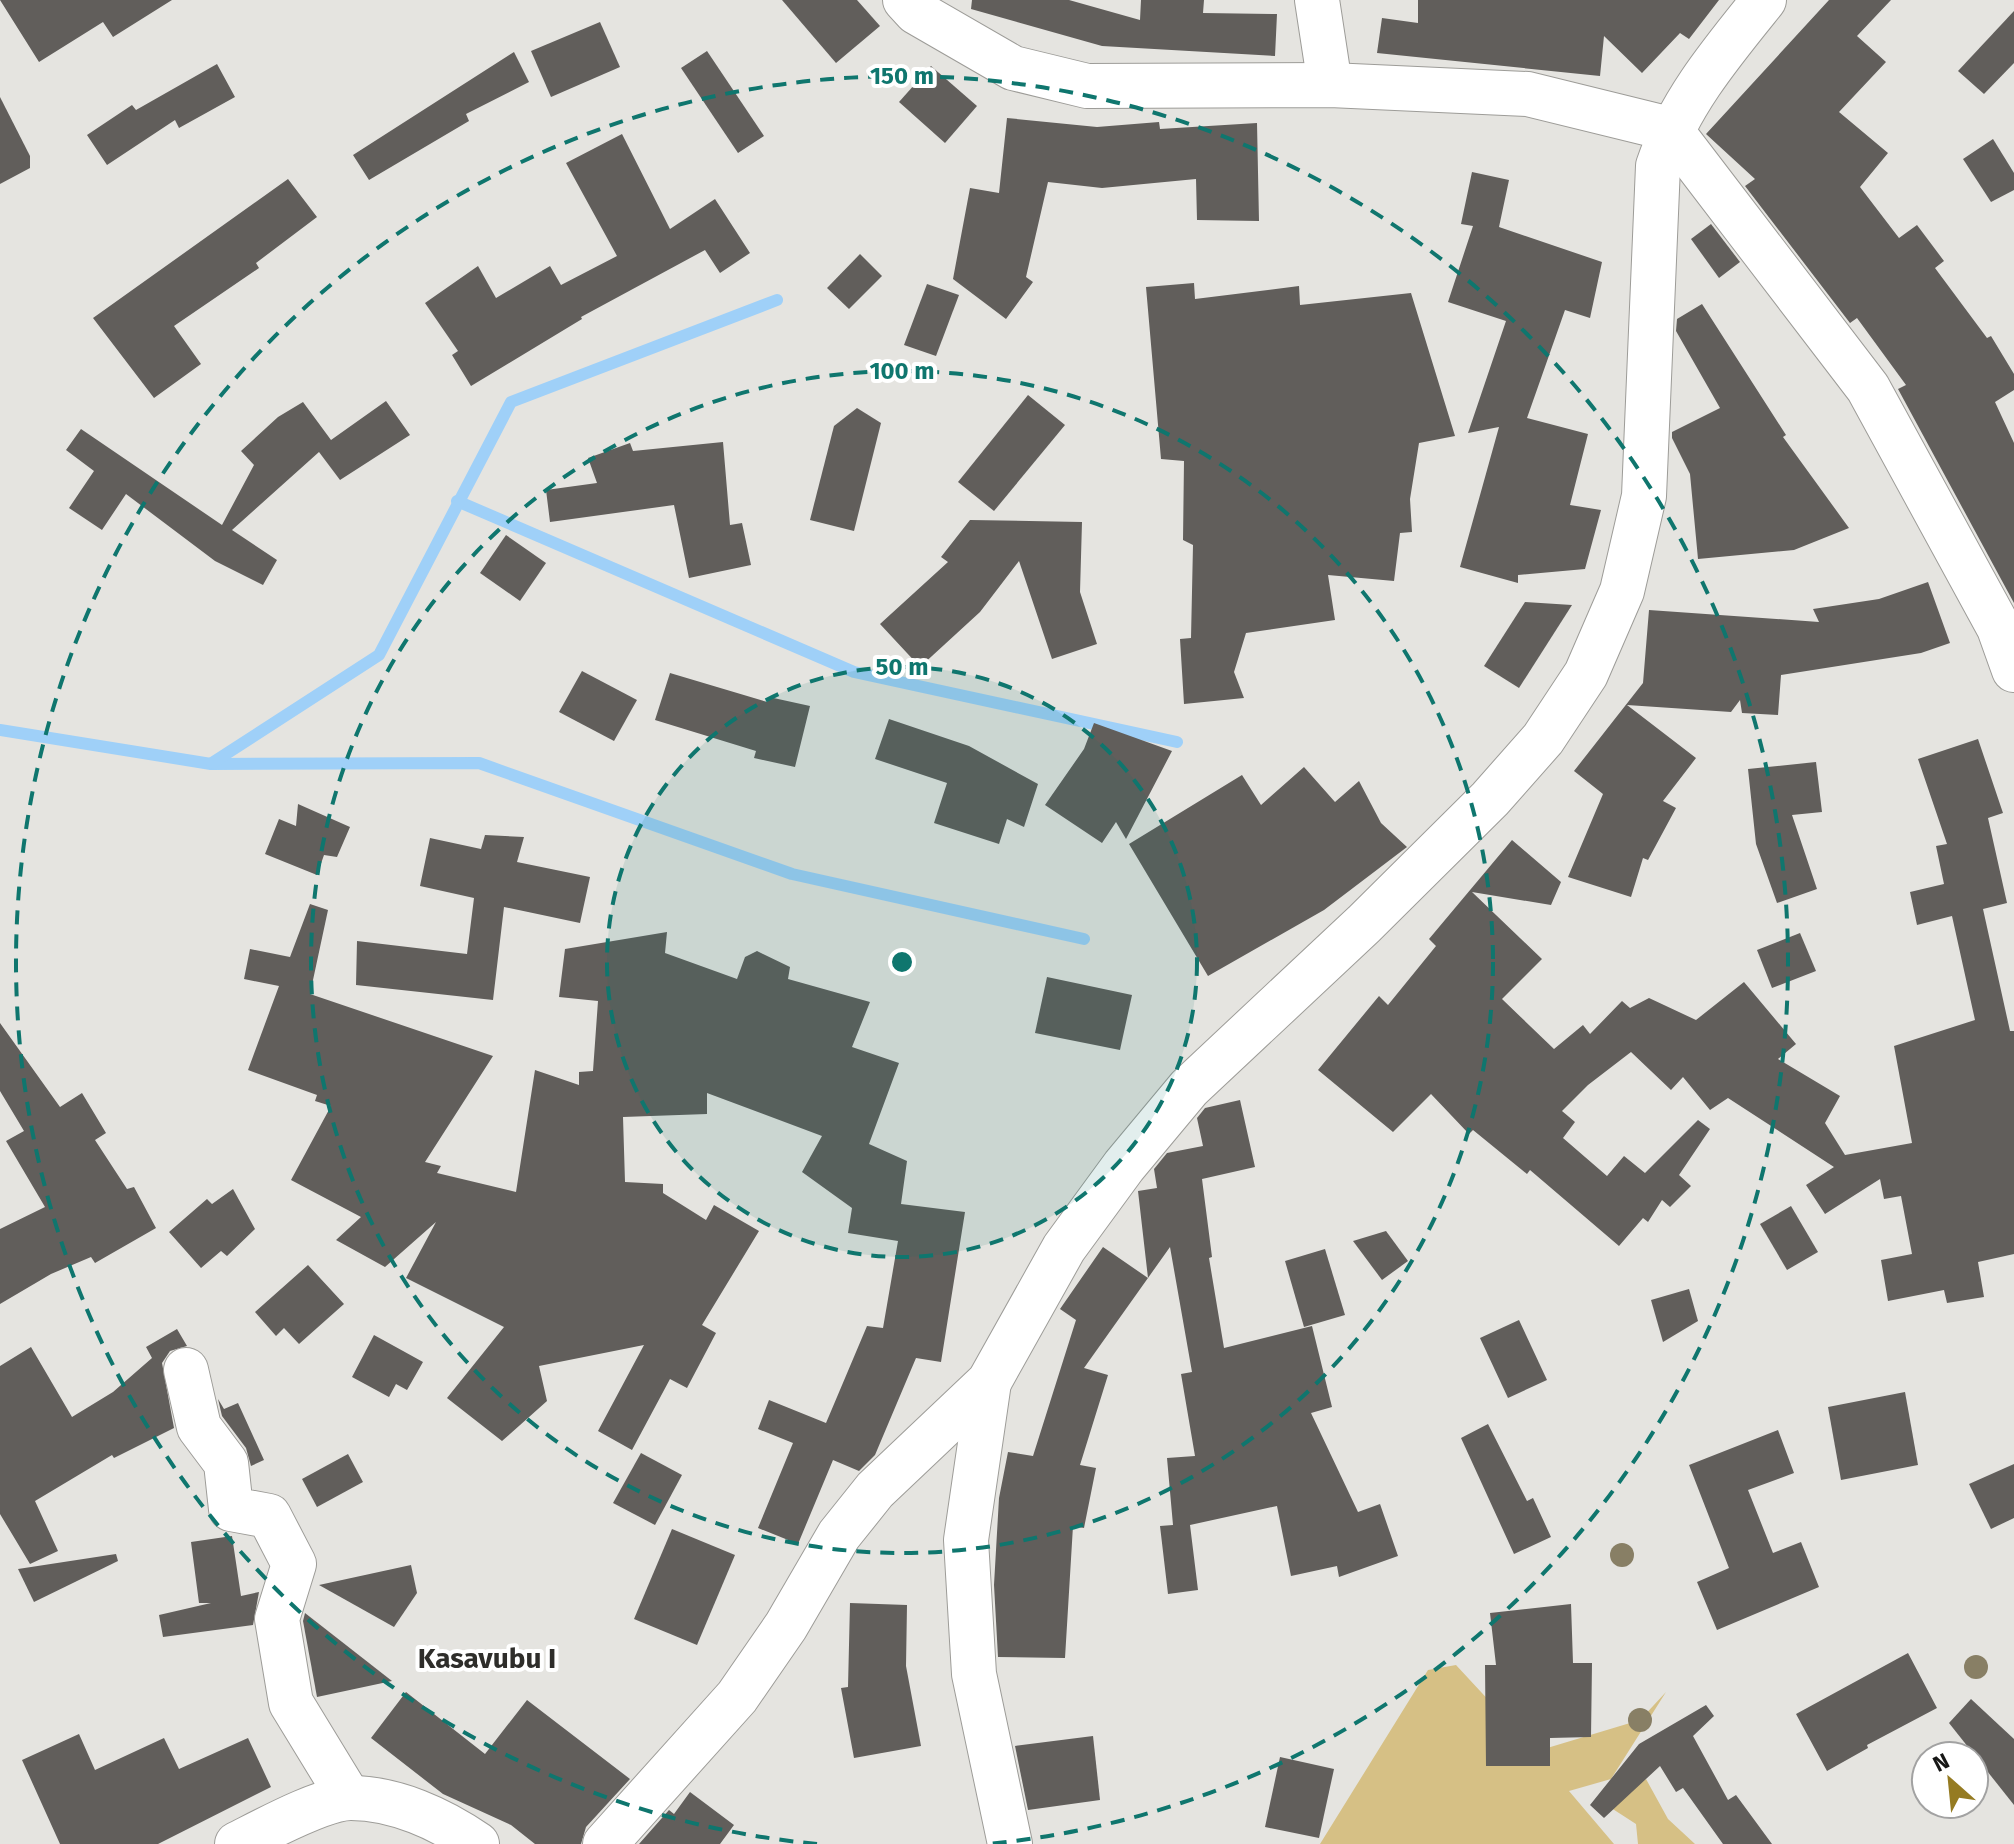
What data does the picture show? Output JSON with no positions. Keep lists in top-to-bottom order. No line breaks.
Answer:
{"districts":["Kasavubu I"],"north":"top left","rings":["150 m","100 m","50 m"]}
